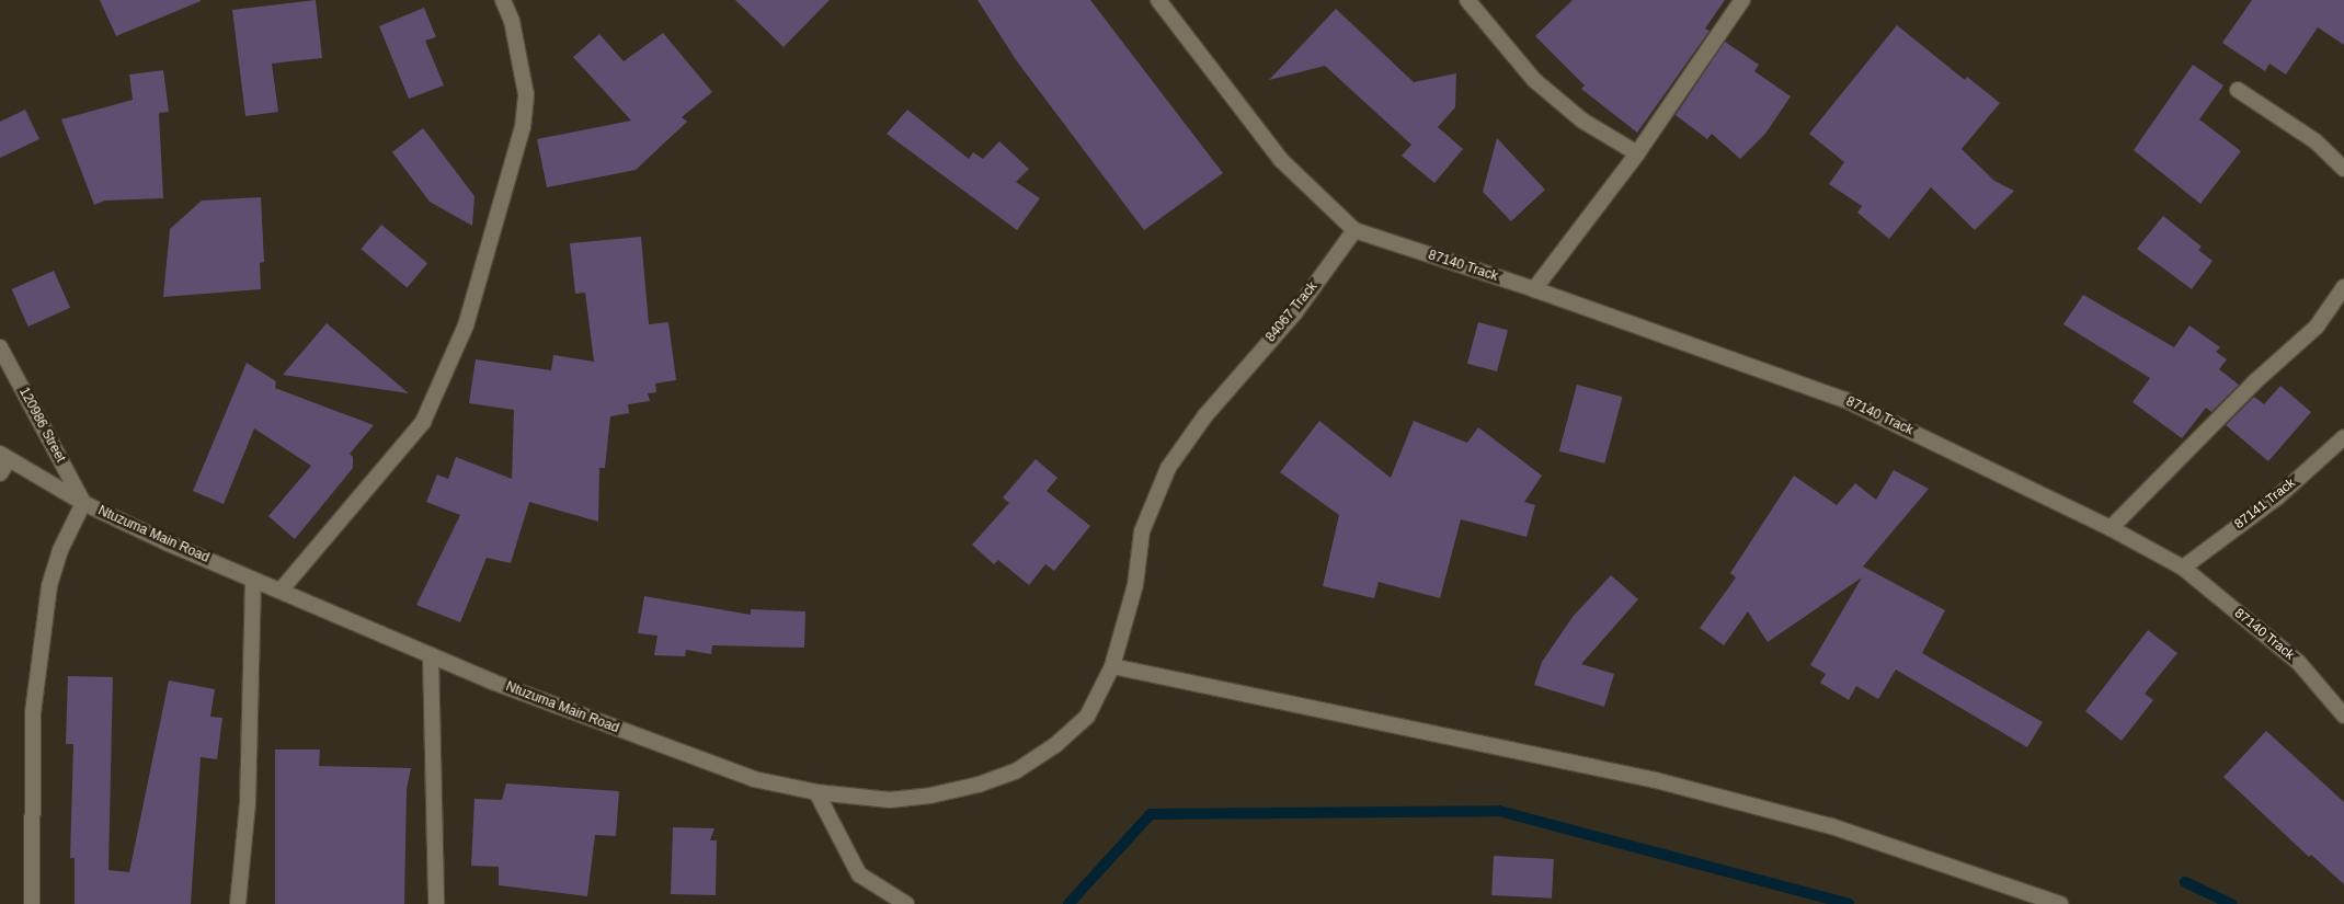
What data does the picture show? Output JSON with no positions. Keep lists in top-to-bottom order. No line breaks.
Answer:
{"streets":{"street":["87140 Track","84067 Track","120986 Street","87141 Track","Ntuzuma Main Road"]},"crossings":[["87140 Track","84067 Track"],["87140 Track","87141 Track"],["84067 Track","Ntuzuma Main Road"],["120986 Street","Ntuzuma Main Road"]]}
